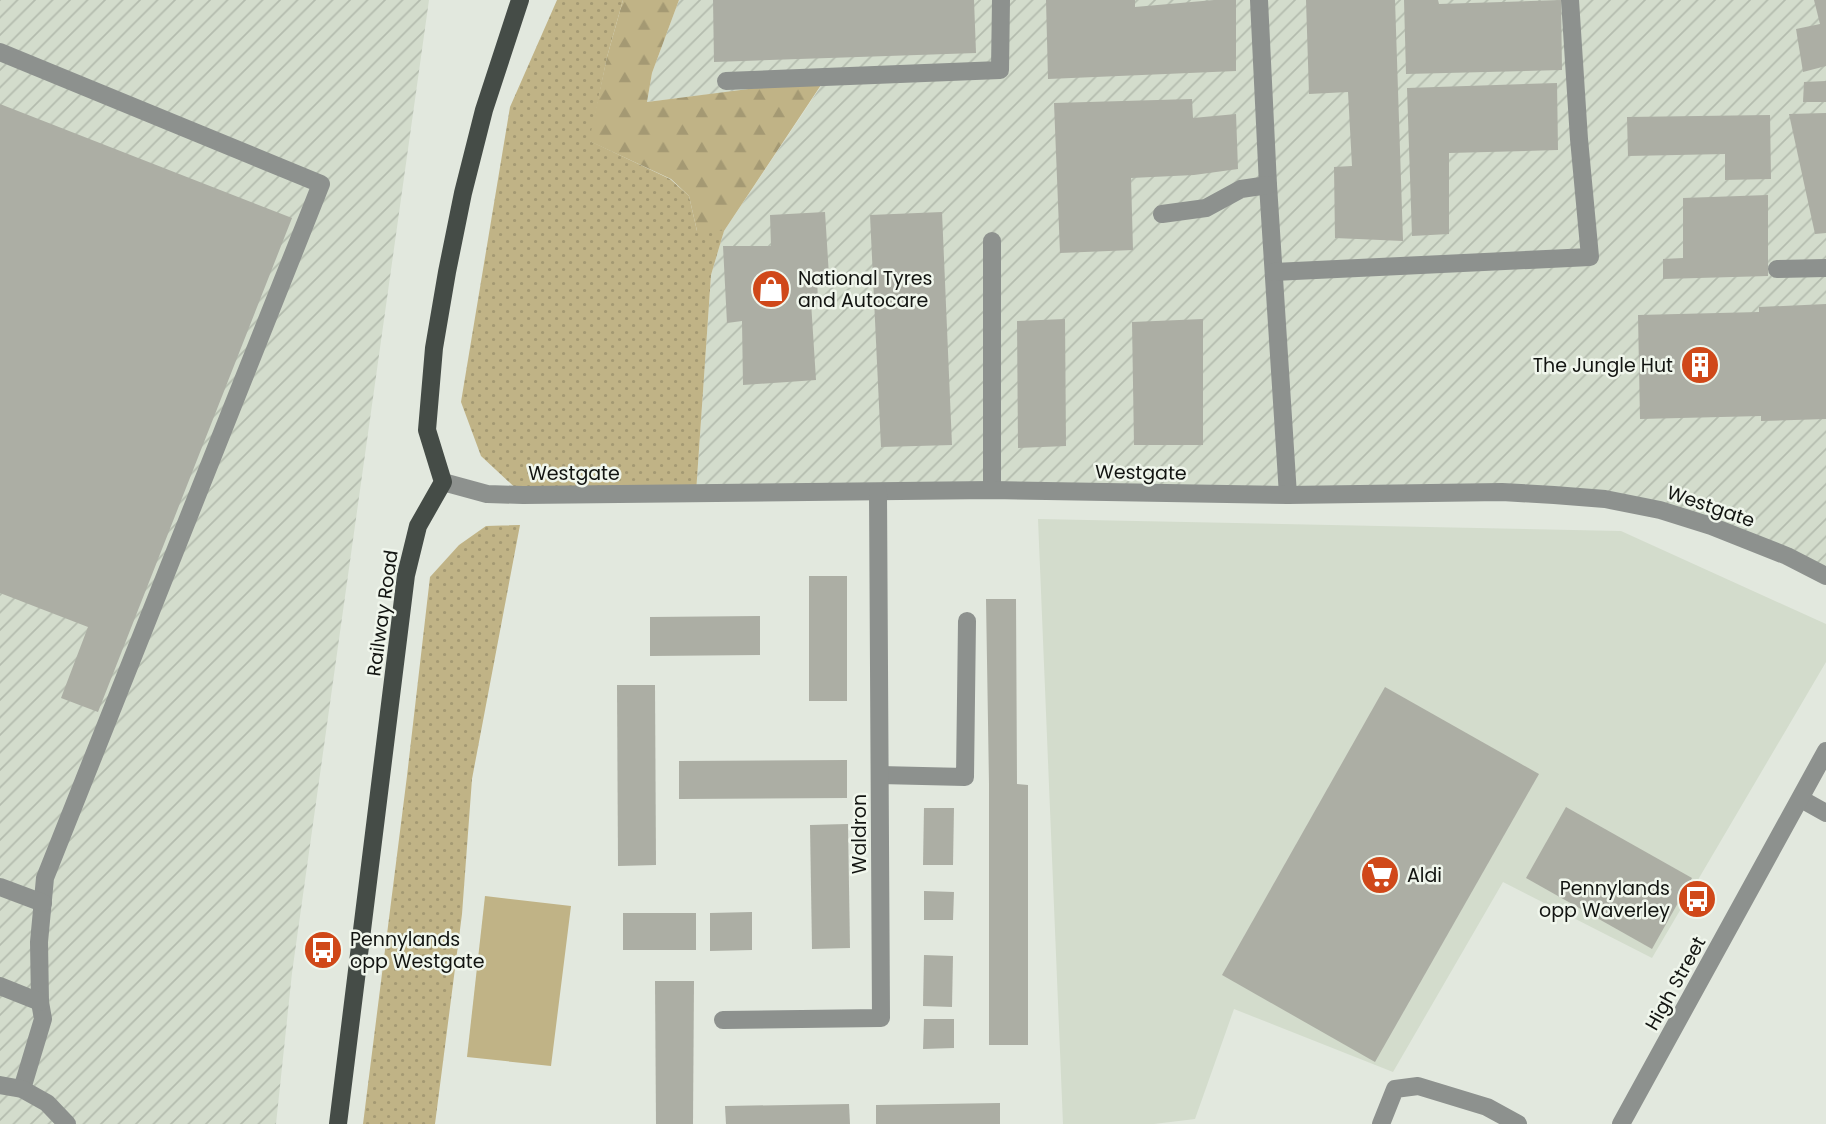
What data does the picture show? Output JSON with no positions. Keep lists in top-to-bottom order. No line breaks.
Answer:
{"streets":{"main road":["Railway Road"],"street":["Westgate","Waldron","High Street"]},"crossings":[["Westgate","Railway Road"],["Westgate","Waldron"]],"places":{"shop":["National Tyres and Autocare"],"building":["The Jungle Hut"],"supermarket":["Aldi"],"bus stop":["Pennylands opp Waverley","Pennylands opp Westgate"]}}
